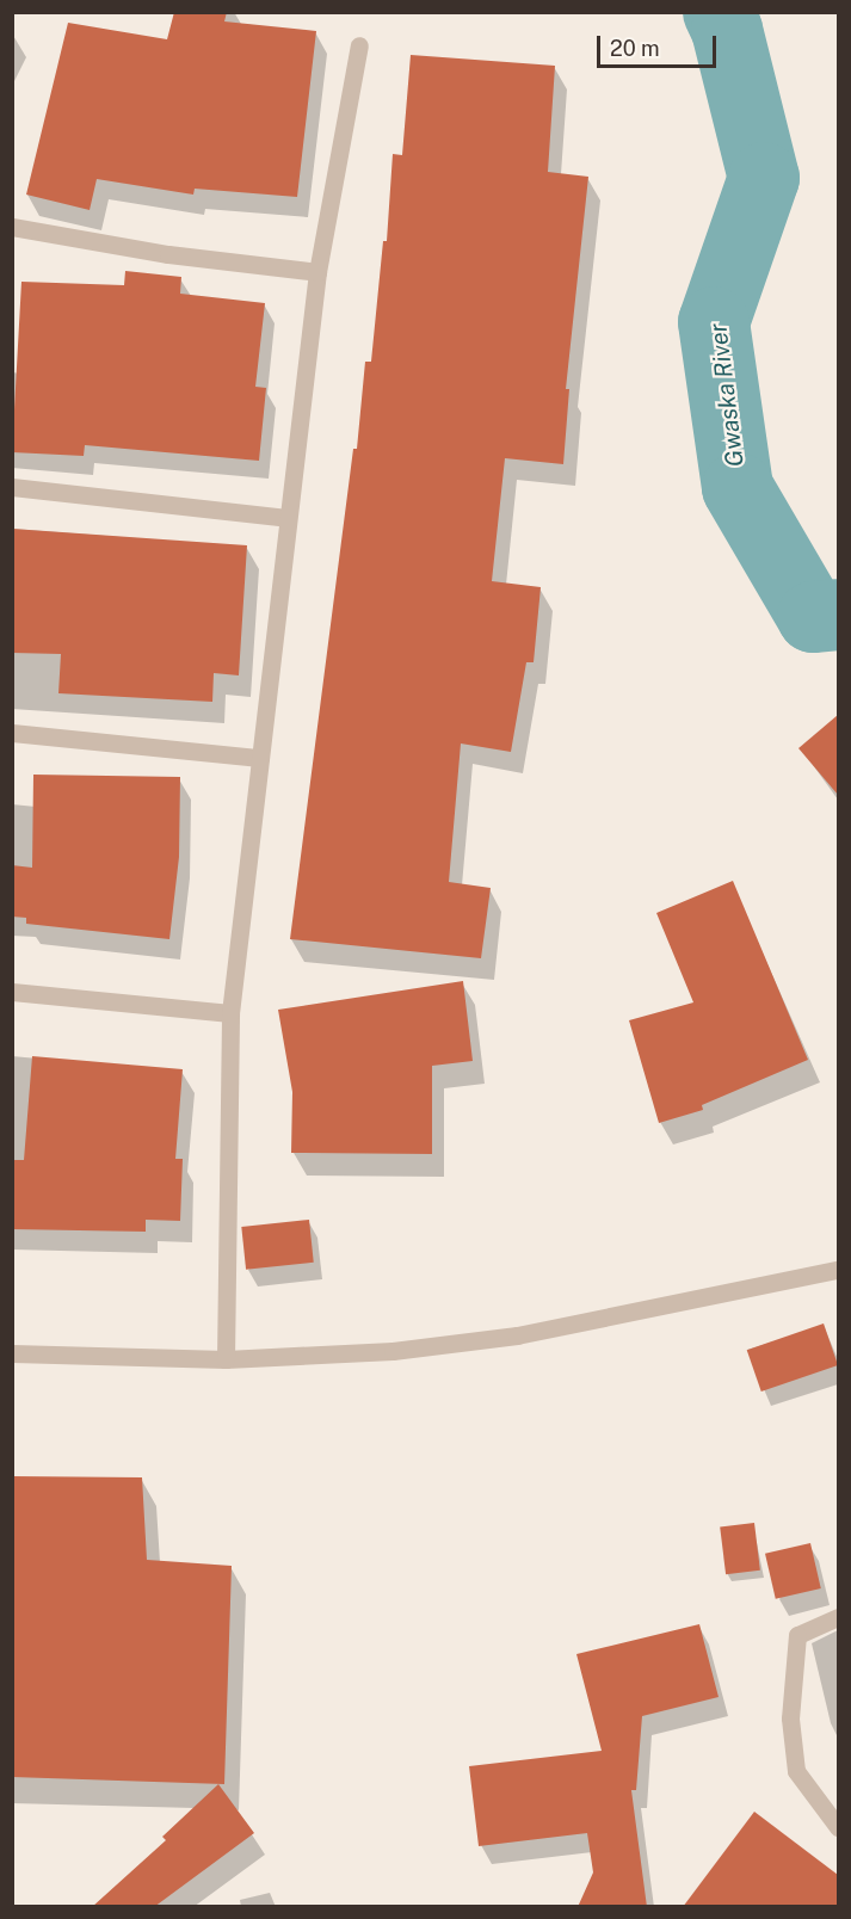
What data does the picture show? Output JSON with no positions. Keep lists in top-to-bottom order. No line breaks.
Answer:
{"water":["Gwaska River"],"scale_bar":"20 m"}
